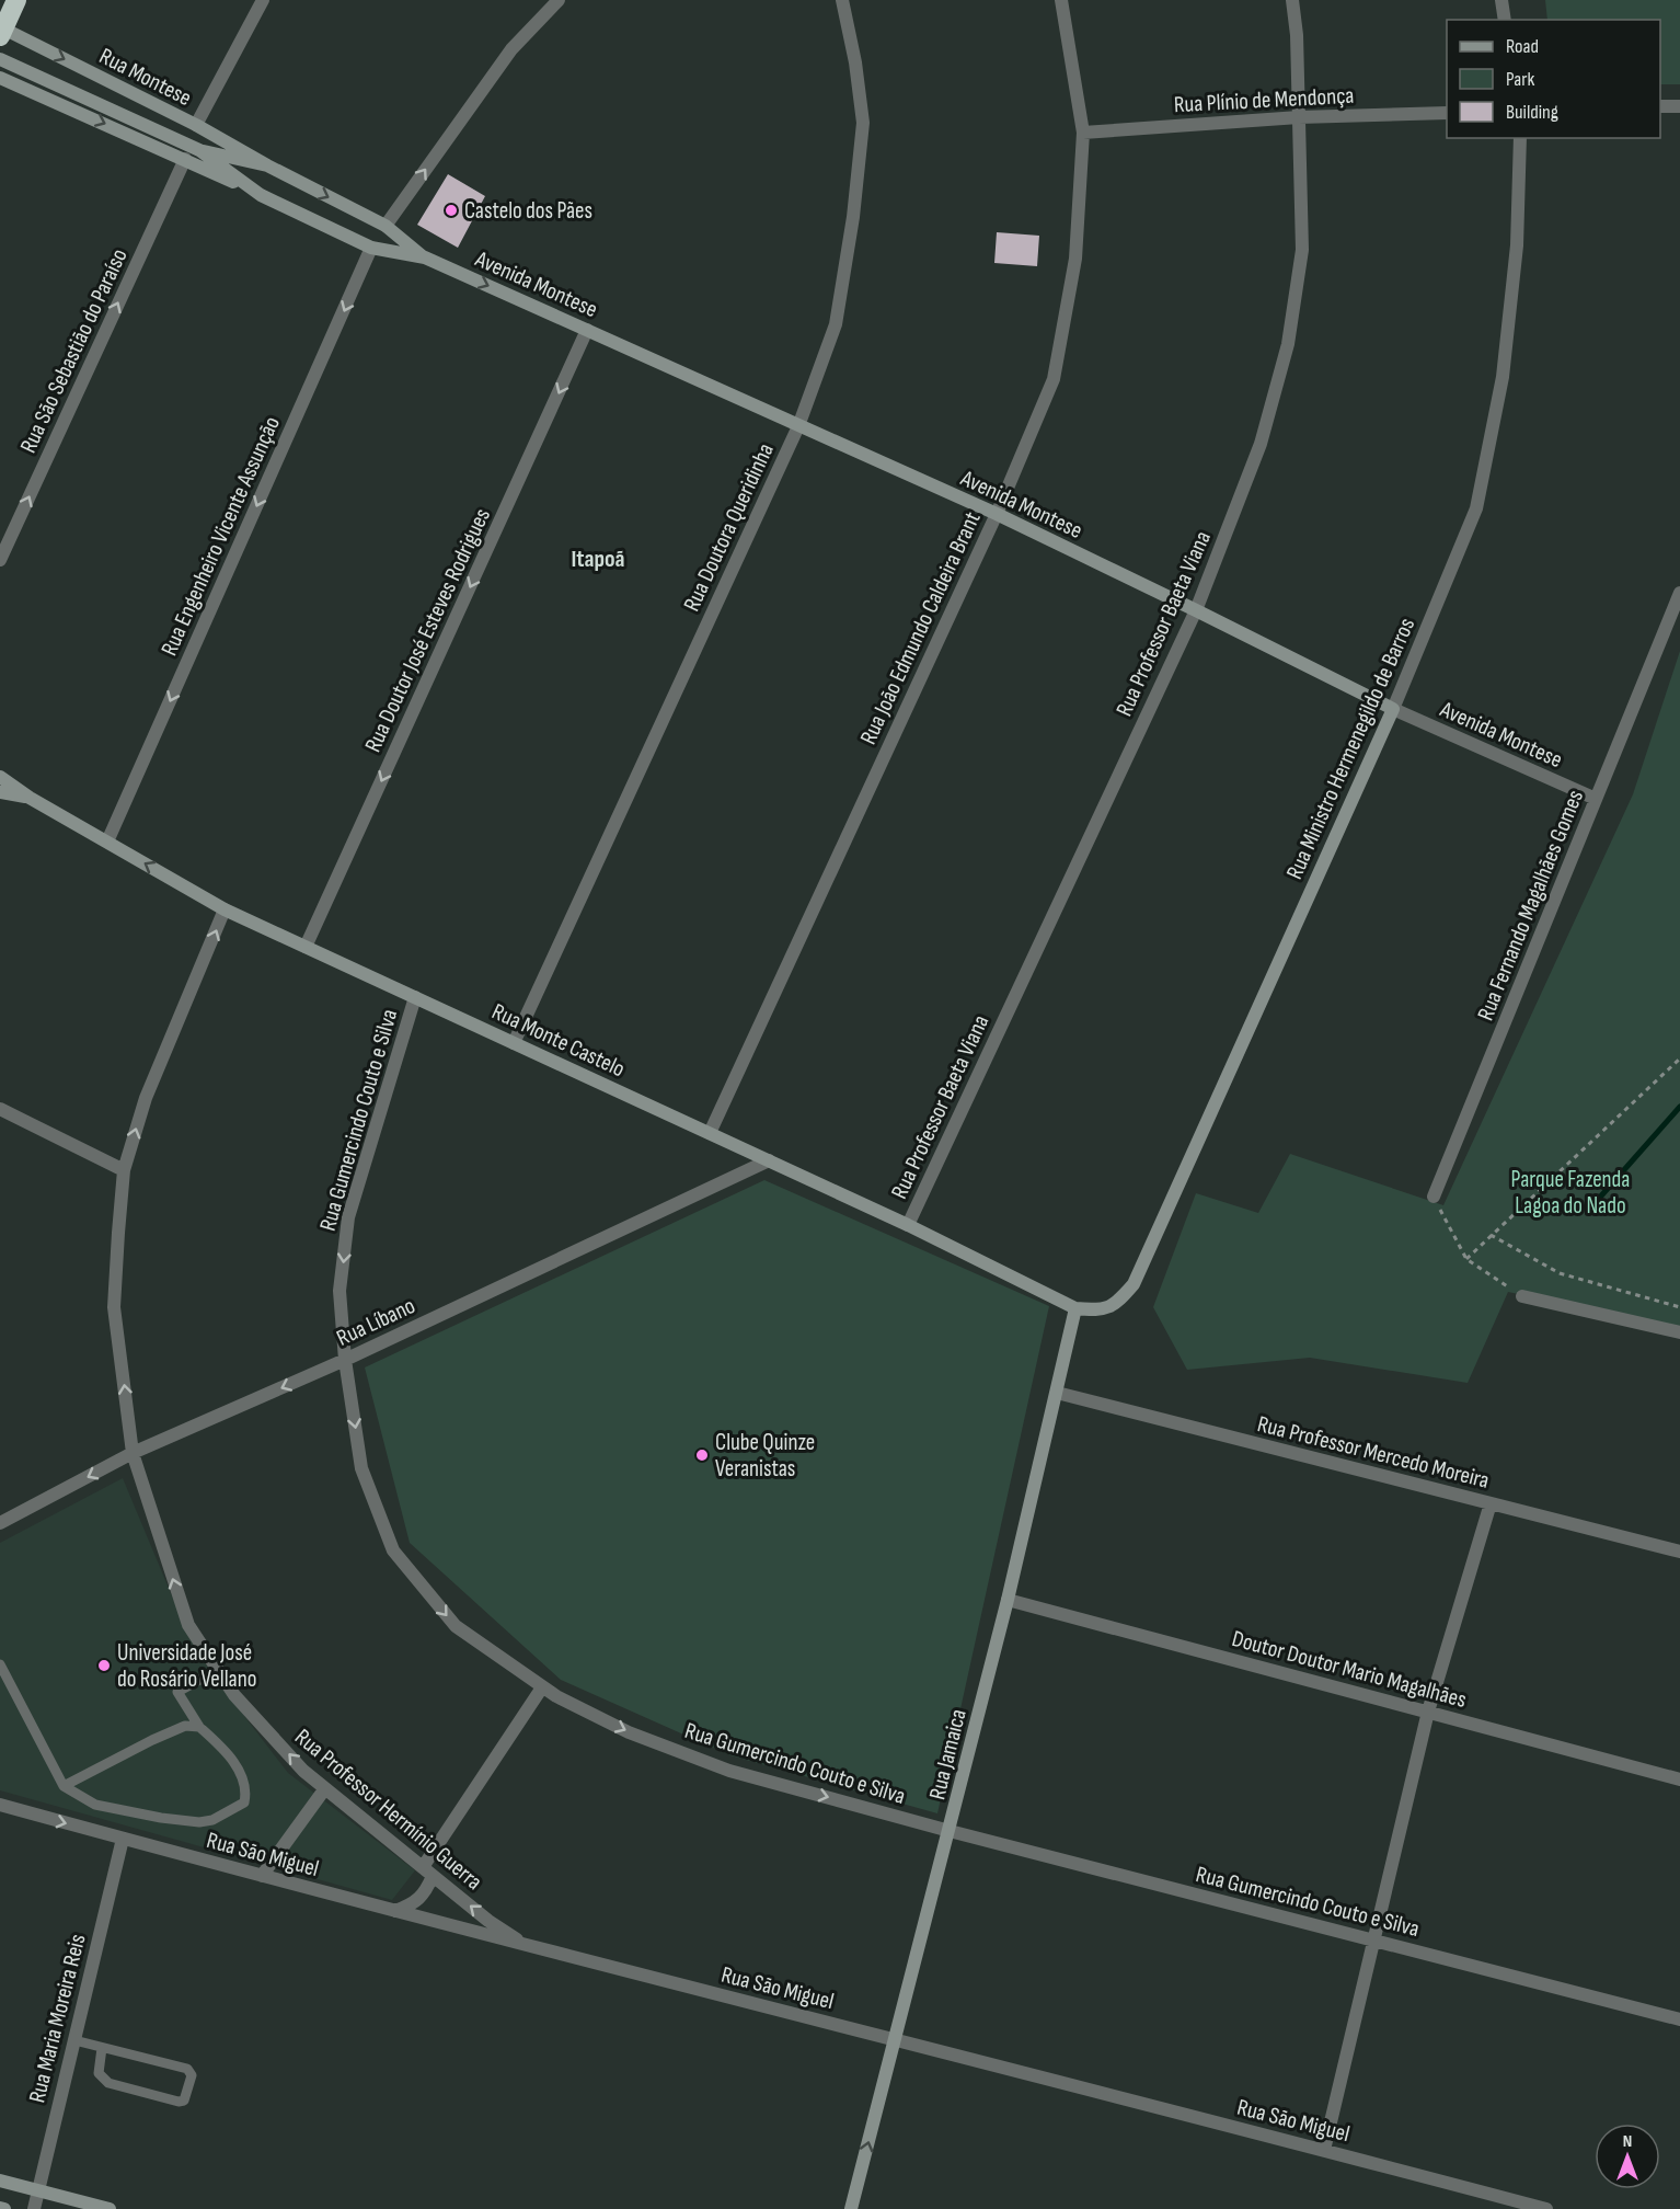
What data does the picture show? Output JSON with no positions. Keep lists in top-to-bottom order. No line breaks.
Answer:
{"streets":{"street":["Rua Montese","Rua Plínio de Mendonça","Avenida Montese","Rua São Sebastião do Paraíso","Rua Doutora Queridinha","Rua Engenheiro Vicente Assunção","Rua Professor Baeta Viana","Rua João Edmundo Caldeira Brant","Rua Doutor José Esteves Rodrigues","Rua Ministro Hermenegildo de Barros","Rua Fernando Magalhães Gomes","Rua Monte Castelo","Rua Gumercindo Couto e Silva","Rua Líbano","Rua Professor Mercedo Moreira","Doutor Doutor Mario Magalhães","Rua Jamaica","Rua Professor Hermínio Guerra","Rua São Miguel","Rua Maria Moreira Reis"]},"crossings":[["Rua Montese","Avenida Montese"],["Rua Plínio de Mendonça","Rua Professor Baeta Viana"],["Rua Plínio de Mendonça","Rua João Edmundo Caldeira Brant"],["Avenida Montese","Rua Doutora Queridinha"],["Avenida Montese","Rua Engenheiro Vicente Assunção"],["Avenida Montese","Rua Professor Baeta Viana"],["Avenida Montese","Rua João Edmundo Caldeira Brant"],["Avenida Montese","Rua Doutor José Esteves Rodrigues"],["Avenida Montese","Rua Ministro Hermenegildo de Barros"],["Avenida Montese","Rua Fernando Magalhães Gomes"],["Rua Doutora Queridinha","Rua Monte Castelo"],["Rua Engenheiro Vicente Assunção","Rua Monte Castelo"],["Rua Professor Baeta Viana","Rua Monte Castelo"],["Rua João Edmundo Caldeira Brant","Rua Monte Castelo"],["Rua Doutor José Esteves Rodrigues","Rua Monte Castelo"],["Rua Ministro Hermenegildo de Barros","Rua Monte Castelo"],["Rua Ministro Hermenegildo de Barros","Rua Jamaica"],["Rua Monte Castelo","Rua Gumercindo Couto e Silva"],["Rua Monte Castelo","Rua Líbano"],["Rua Monte Castelo","Rua Jamaica"],["Rua Monte Castelo","Rua Professor Hermínio Guerra"],["Rua Gumercindo Couto e Silva","Rua Líbano"],["Rua Gumercindo Couto e Silva","Rua Jamaica"],["Rua Líbano","Rua Professor Hermínio Guerra"],["Rua Professor Mercedo Moreira","Rua Jamaica"],["Doutor Doutor Mario Magalhães","Rua Jamaica"],["Rua Jamaica","Rua São Miguel"],["Rua Professor Hermínio Guerra","Rua São Miguel"],["Rua São Miguel","Rua Maria Moreira Reis"]],"one_way":["Rua São Sebastião do Paraíso","Rua Engenheiro Vicente Assunção","Rua Doutor José Esteves Rodrigues","Rua Gumercindo Couto e Silva","Rua Líbano","Rua Professor Hermínio Guerra"],"districts":["Itapoã"],"parks":["Parque Fazenda Lagoa do Nado"],"places":["Castelo dos Pães","Clube Quinze Veranistas","Universidade José do Rosário Vellano"],"legend":["Road","Park","Building"],"north":"top"}
